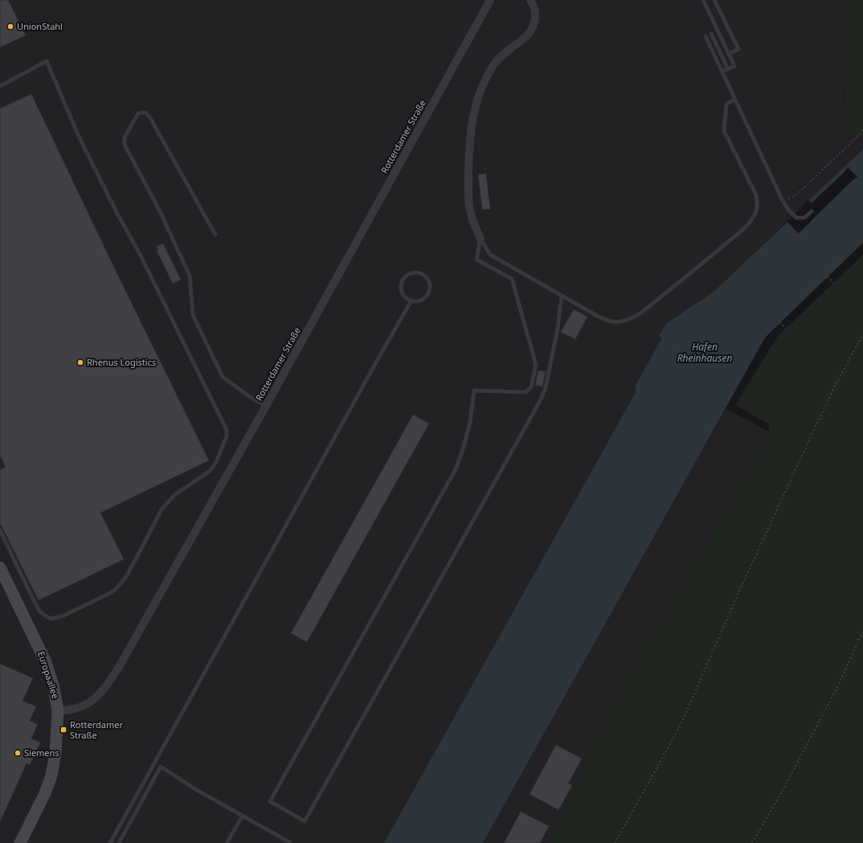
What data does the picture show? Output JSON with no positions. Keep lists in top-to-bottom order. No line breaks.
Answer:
{"streets":{"main road":["Europaallee"],"street":["Rotterdamer Straße"]},"crossings":[["Rotterdamer Straße","Europaallee"]],"water":["Hafen Rheinhausen"],"places":{"other":["UnionStahl","Rhenus Logistics","Siemens"],"transit":["Rotterdamer Straße"]}}
